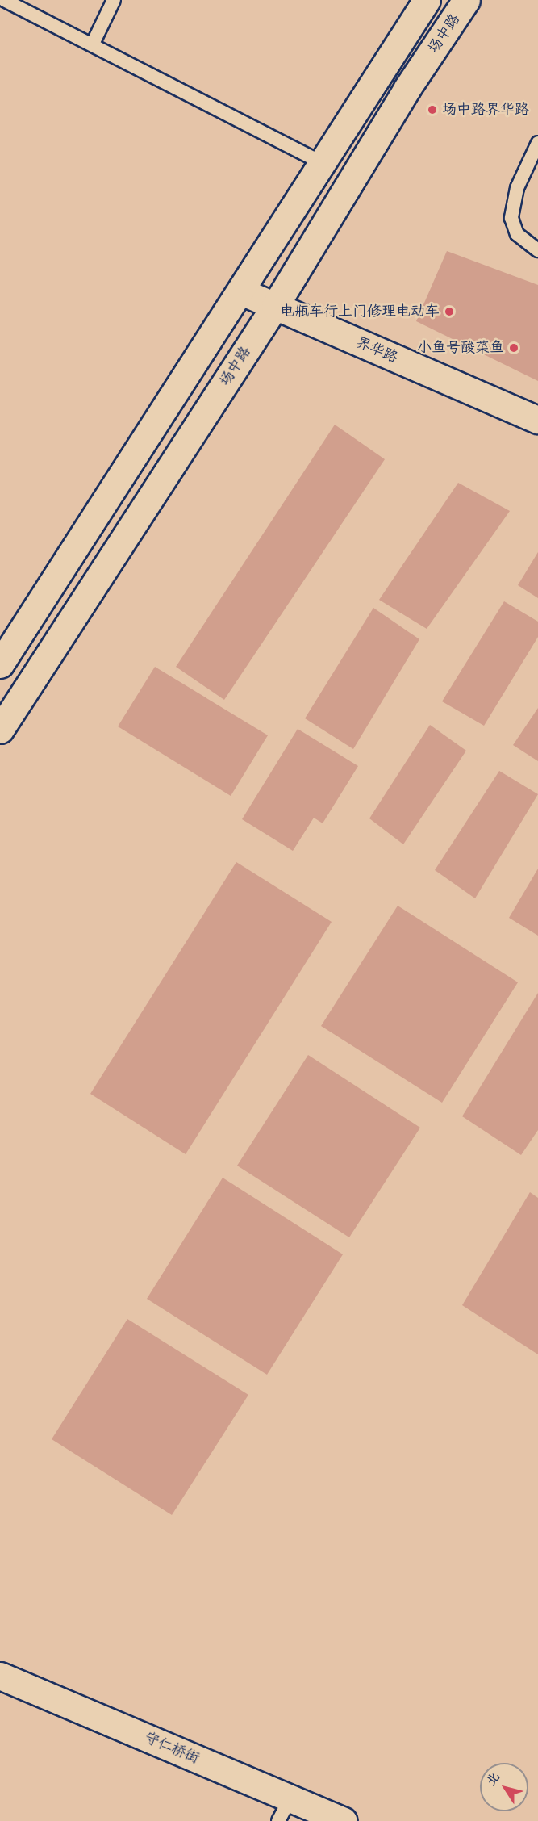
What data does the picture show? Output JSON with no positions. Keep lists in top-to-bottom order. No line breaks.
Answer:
{"streets":{"main road":["场中路","界华路","守仁桥街"]},"crossings":[["场中路","界华路"]],"places":["场中路界华路","电瓶车行上门修理电动车","小鱼号酸菜鱼"],"north":"top left"}
